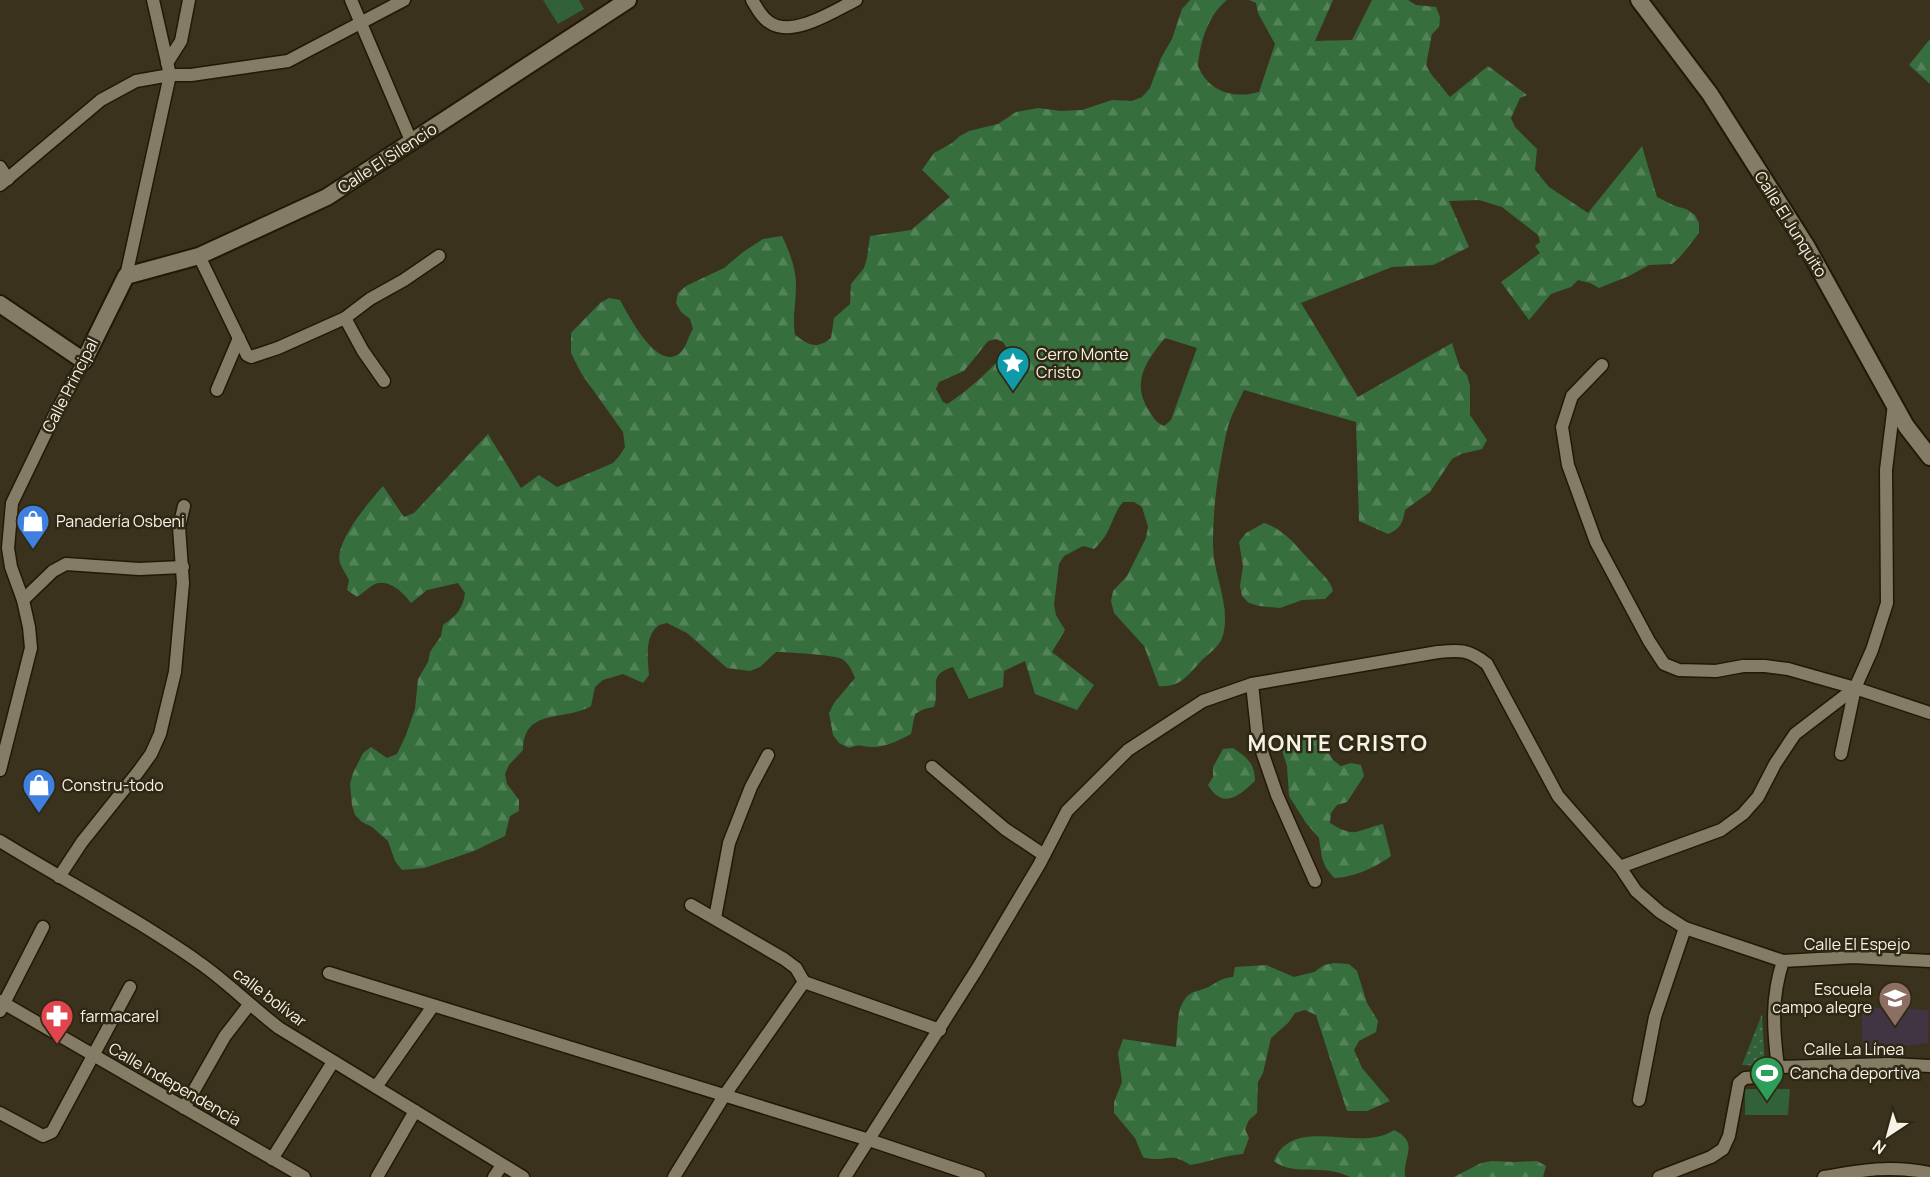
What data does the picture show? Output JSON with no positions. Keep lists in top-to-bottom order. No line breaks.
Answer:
{"streets":{"street":["Calle El Silencio","Calle El Junquito","Calle Principal","Calle El Espejo","calle bolívar","Calle La Línea","Calle Independencia"]},"crossings":[["Calle El Silencio","Calle Principal"],["Calle El Espejo","Calle La Línea"]],"districts":["MONTE CRISTO"],"places":{"place":["Cerro Monte Cristo"],"shop":["Panadería Osbeni","Constru-todo"],"school or university":["Escuela campo alegre"],"pharmacy":["farmacarel"],"sports":["Cancha deportiva"]},"north":"bottom left"}
